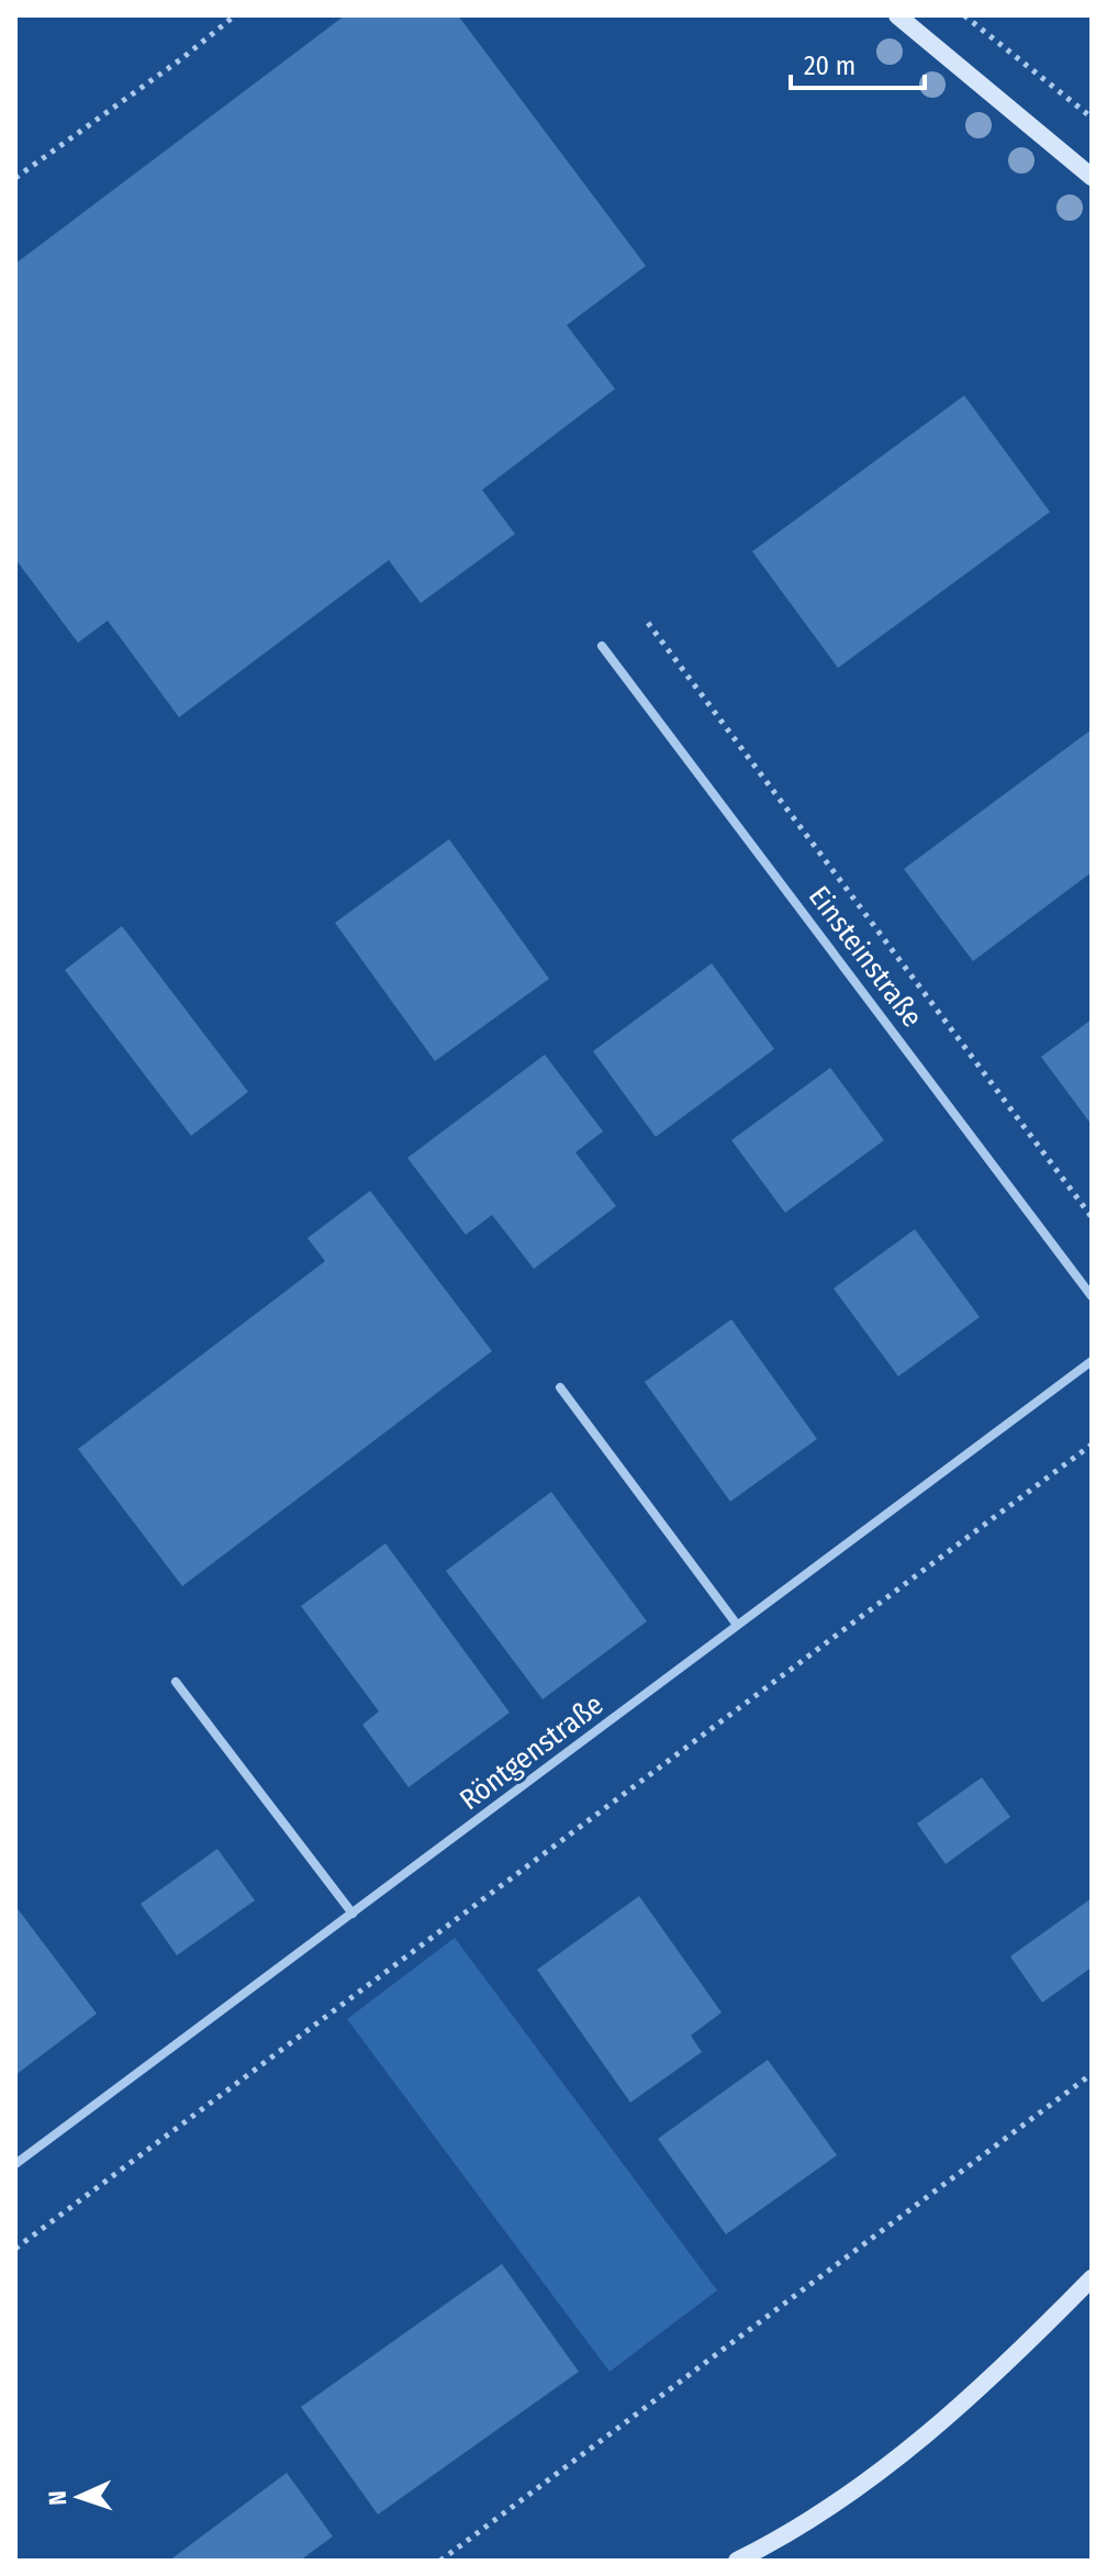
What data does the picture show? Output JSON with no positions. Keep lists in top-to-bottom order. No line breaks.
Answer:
{"streets":{"street":["Einsteinstraße","Röntgenstraße"]},"scale_bar":"20 m","north":"left"}
